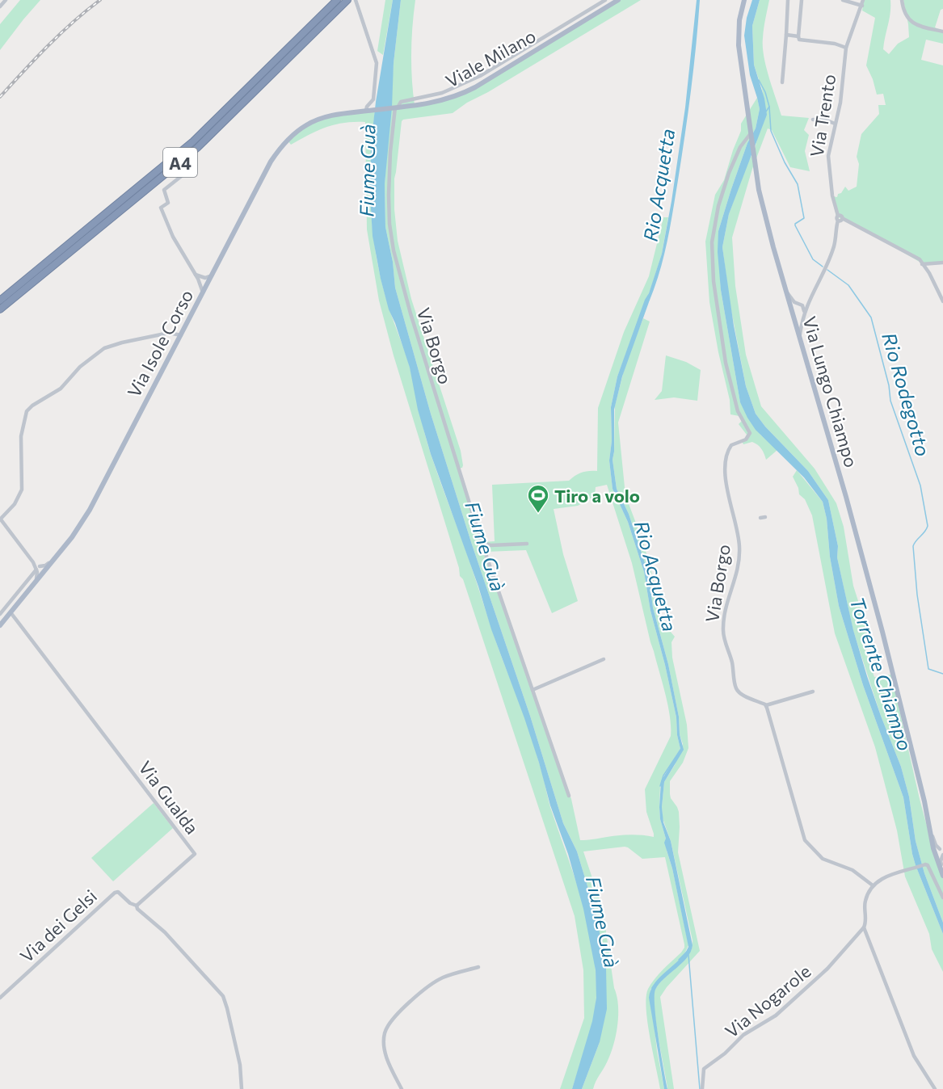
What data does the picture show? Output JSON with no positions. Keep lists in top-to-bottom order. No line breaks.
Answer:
{"streets":{"highway":["A4"],"main road":["Viale Milano","Via Isole Corso","Via Lungo Chiampo"],"street":["Via Trento","Via Borgo","Via Gualda","Via dei Gelsi","Via Nogarole"]},"crossings":[["Viale Milano","Via Isole Corso"],["Viale Milano","Via Borgo"],["Via Trento","Via Lungo Chiampo"],["Via Isole Corso","Via Gualda"],["Via Borgo","Via Lungo Chiampo"],["Via Gualda","Via dei Gelsi"]],"water":["Fiume Guà","Rio Acquetta","Rio Rodegotto","Torrente Chiampo"],"places":{"sports":["Tiro a volo"]}}
